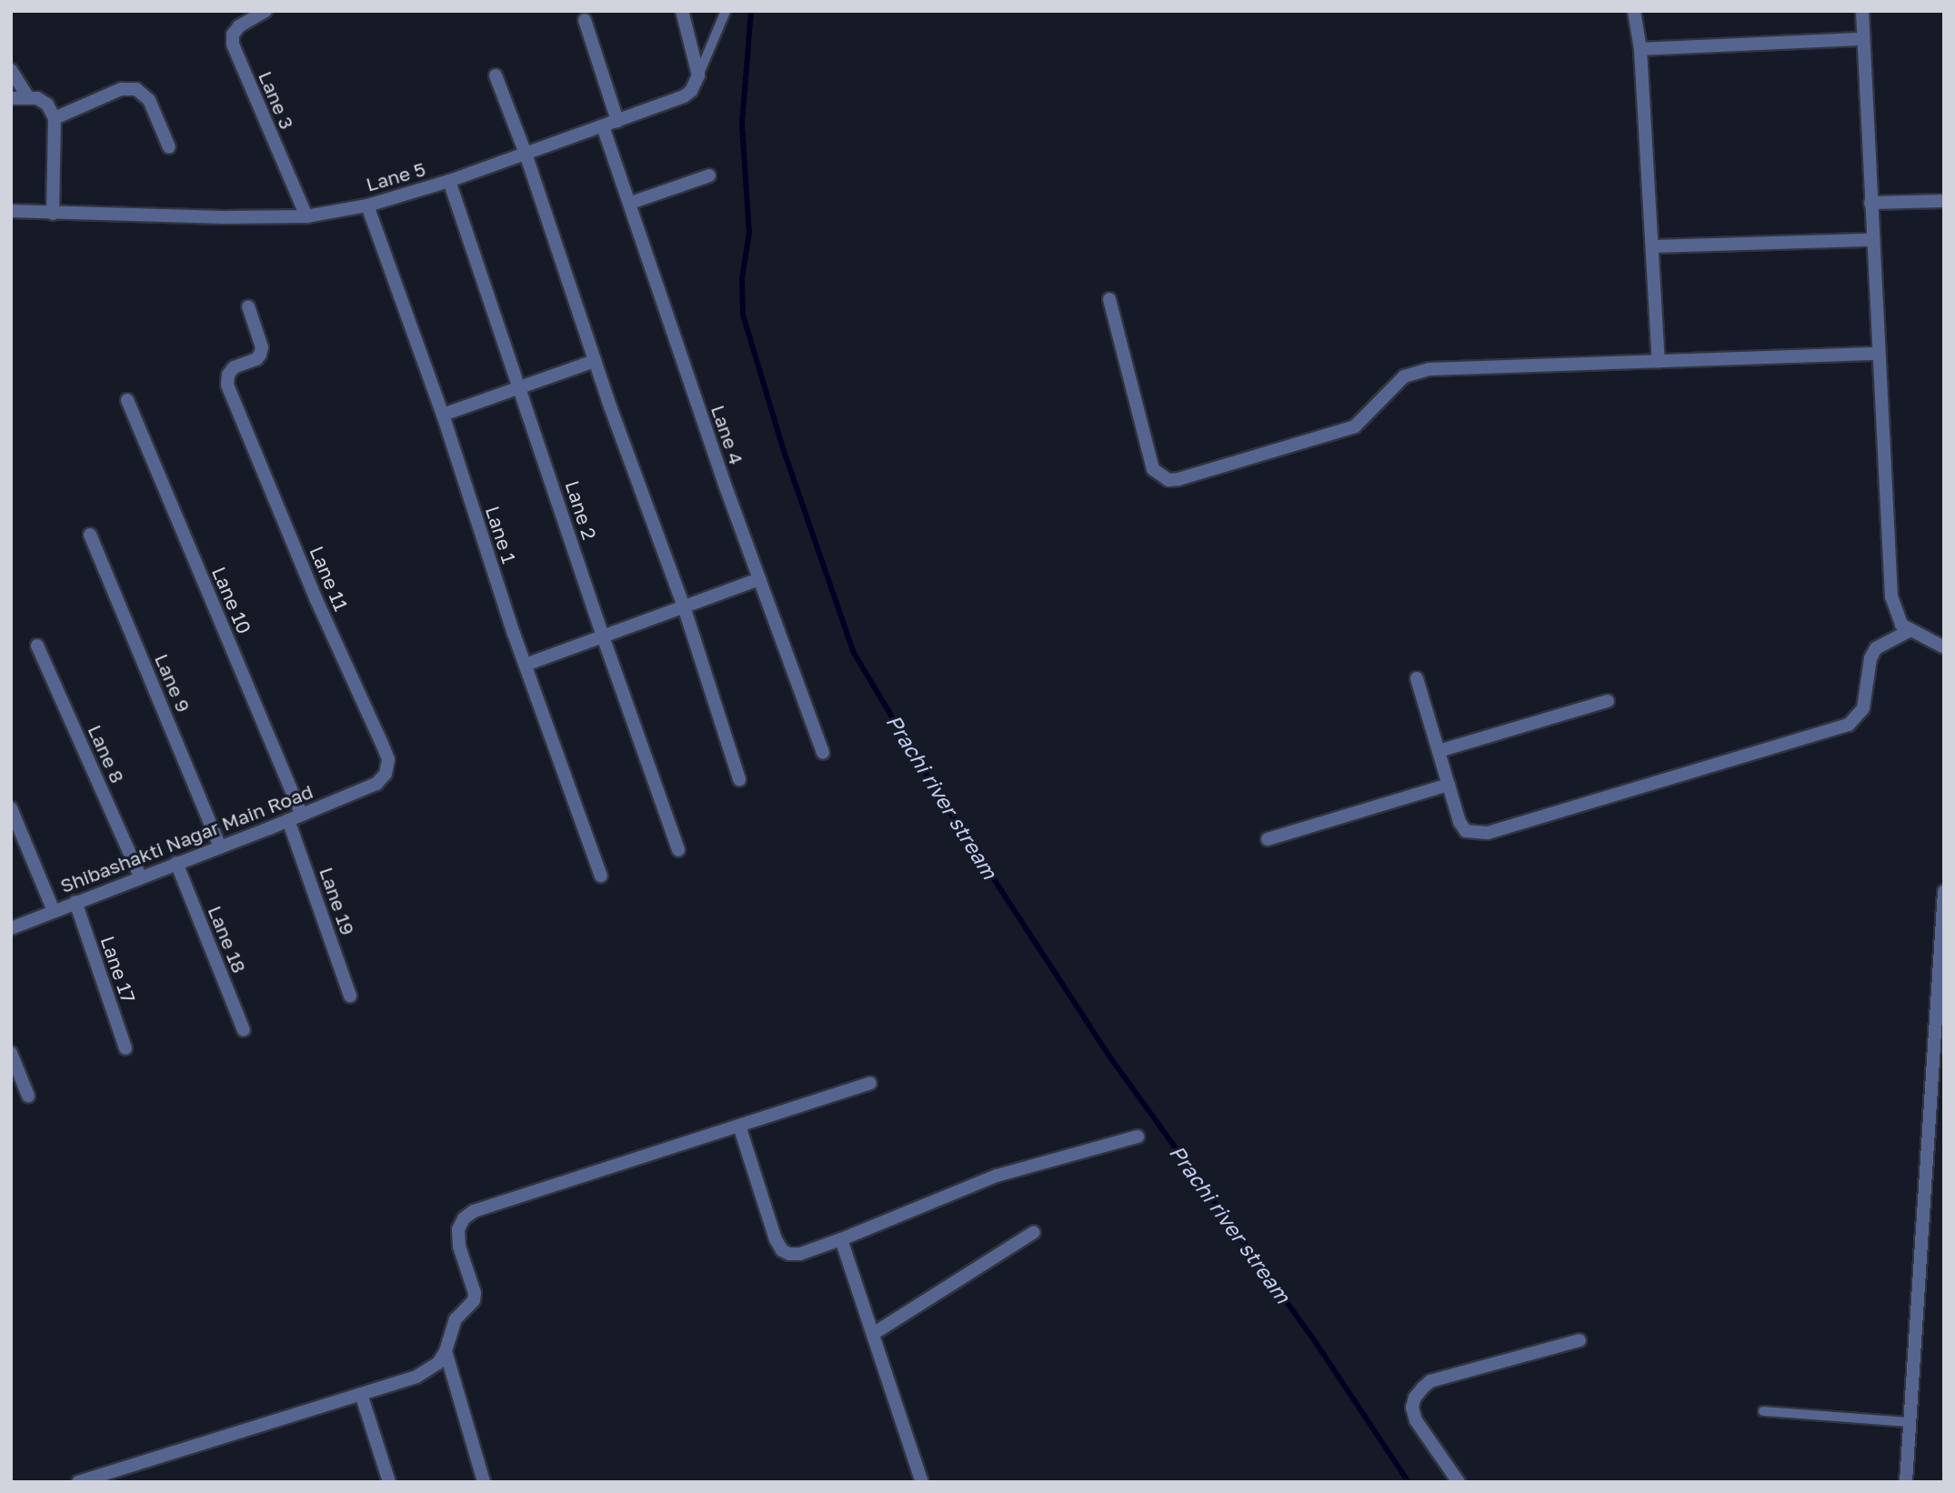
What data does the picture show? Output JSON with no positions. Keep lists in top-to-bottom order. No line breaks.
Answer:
{"streets":{"street":["Lane 3","Lane 5","Lane 4","Lane 2","Lane 1","Lane 11","Lane 10","Lane 9","Lane 8","Shibashakti Nagar Main Road","Lane 19","Lane 18","Lane 17"]},"crossings":[["Lane 3","Lane 5"],["Lane 5","Lane 4"],["Lane 5","Lane 2"],["Lane 5","Lane 1"],["Lane 11","Shibashakti Nagar Main Road"],["Lane 10","Shibashakti Nagar Main Road"],["Lane 9","Shibashakti Nagar Main Road"],["Lane 8","Shibashakti Nagar Main Road"],["Shibashakti Nagar Main Road","Lane 19"],["Shibashakti Nagar Main Road","Lane 18"],["Shibashakti Nagar Main Road","Lane 17"]],"water":["Prachi river stream"]}
